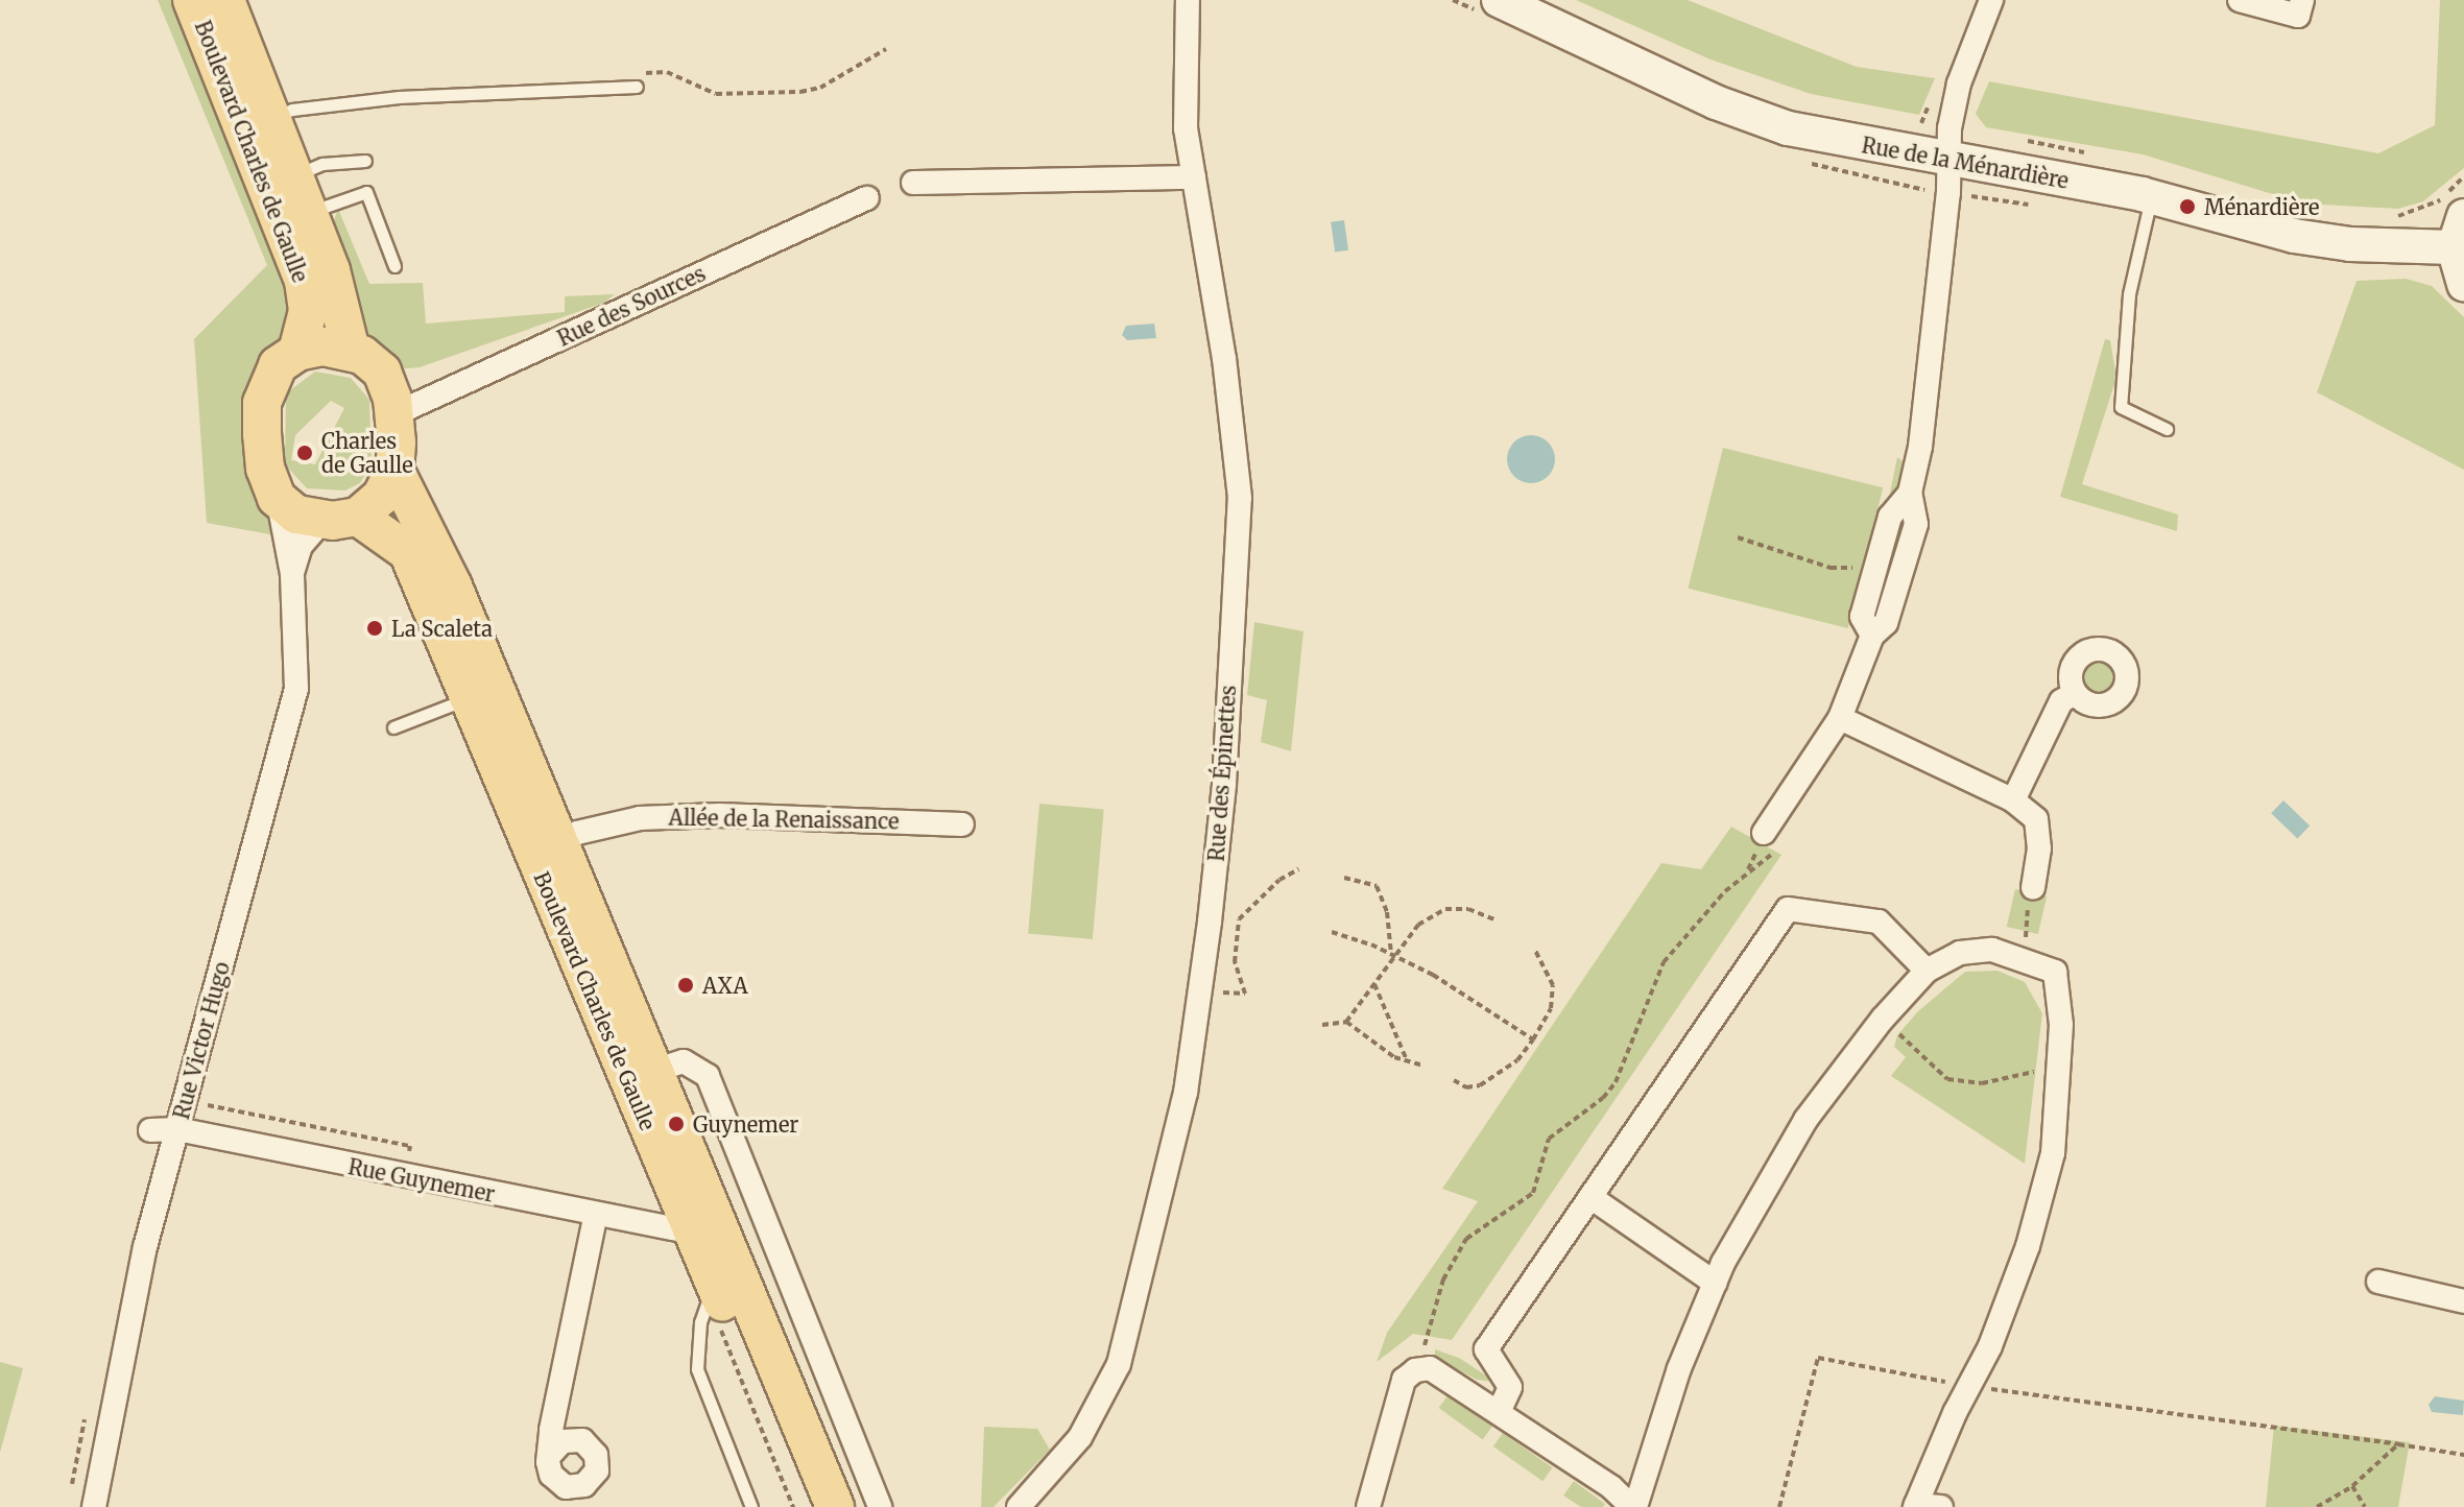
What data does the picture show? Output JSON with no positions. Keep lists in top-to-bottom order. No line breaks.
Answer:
{"streets":{"main road":["Boulevard Charles de Gaulle","Rue de la Ménardière"],"street":["Rue des Sources","Rue des Épinettes","Allée de la Renaissance","Rue Victor Hugo","Rue Guynemer"]},"crossings":[["Boulevard Charles de Gaulle","Rue des Sources"],["Boulevard Charles de Gaulle","Allée de la Renaissance"],["Boulevard Charles de Gaulle","Rue Victor Hugo"],["Boulevard Charles de Gaulle","Rue Guynemer"],["Rue des Sources","Rue Victor Hugo"],["Rue Victor Hugo","Rue Guynemer"]],"places":["Ménardière","Charles de Gaulle","La Scaleta","AXA","Guynemer"]}
